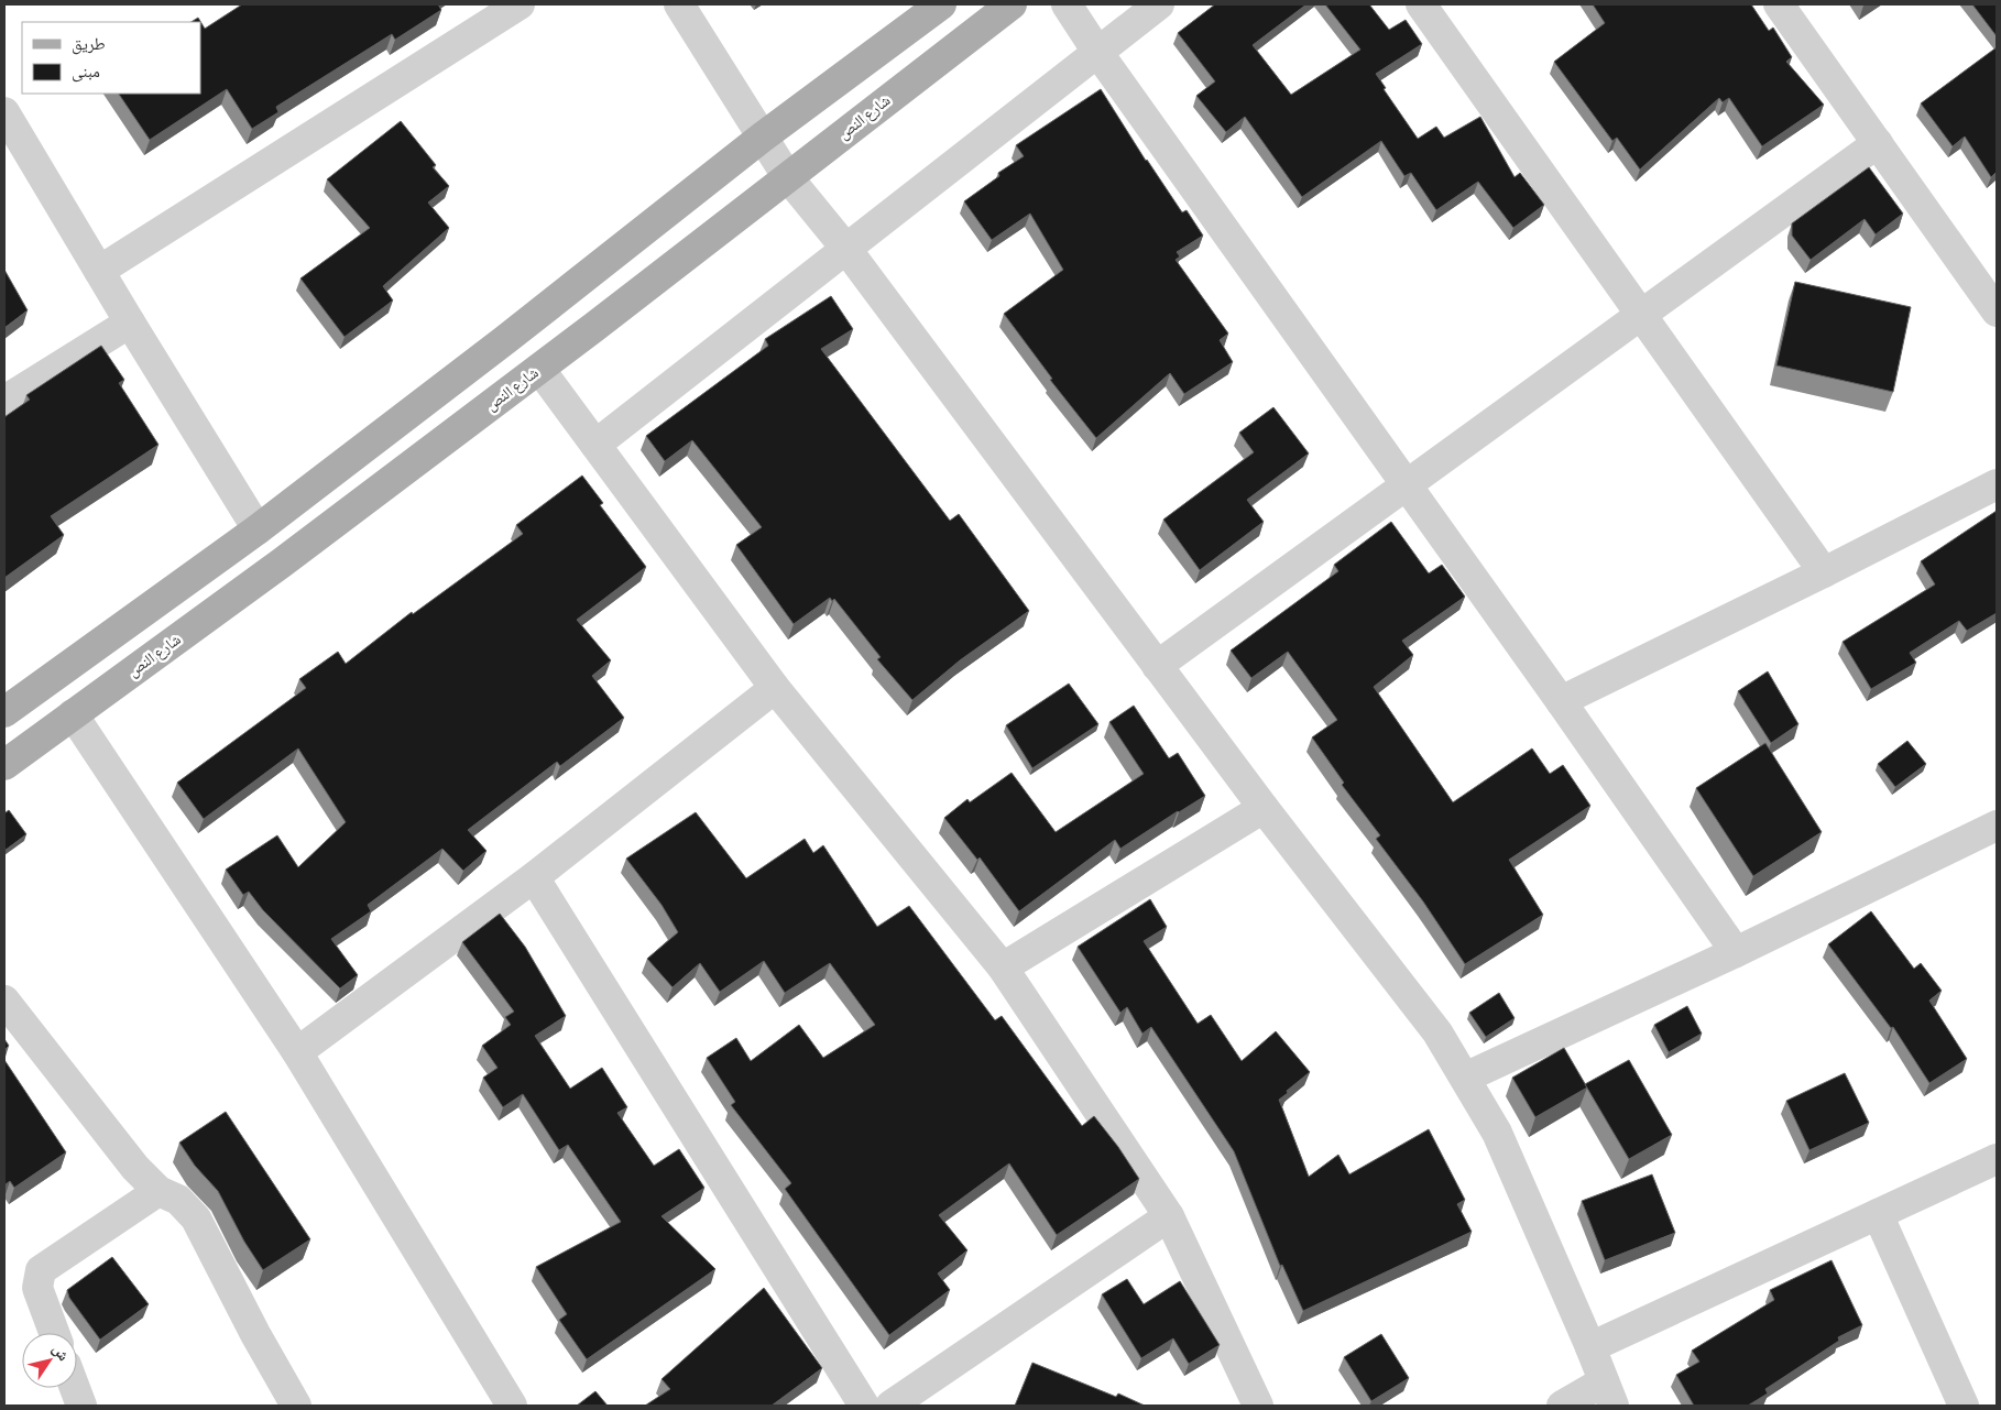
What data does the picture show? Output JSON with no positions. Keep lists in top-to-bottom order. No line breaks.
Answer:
{"streets":{"main road":["شارع النص"]},"legend":["طريق","مبنى"],"north":"top right"}
